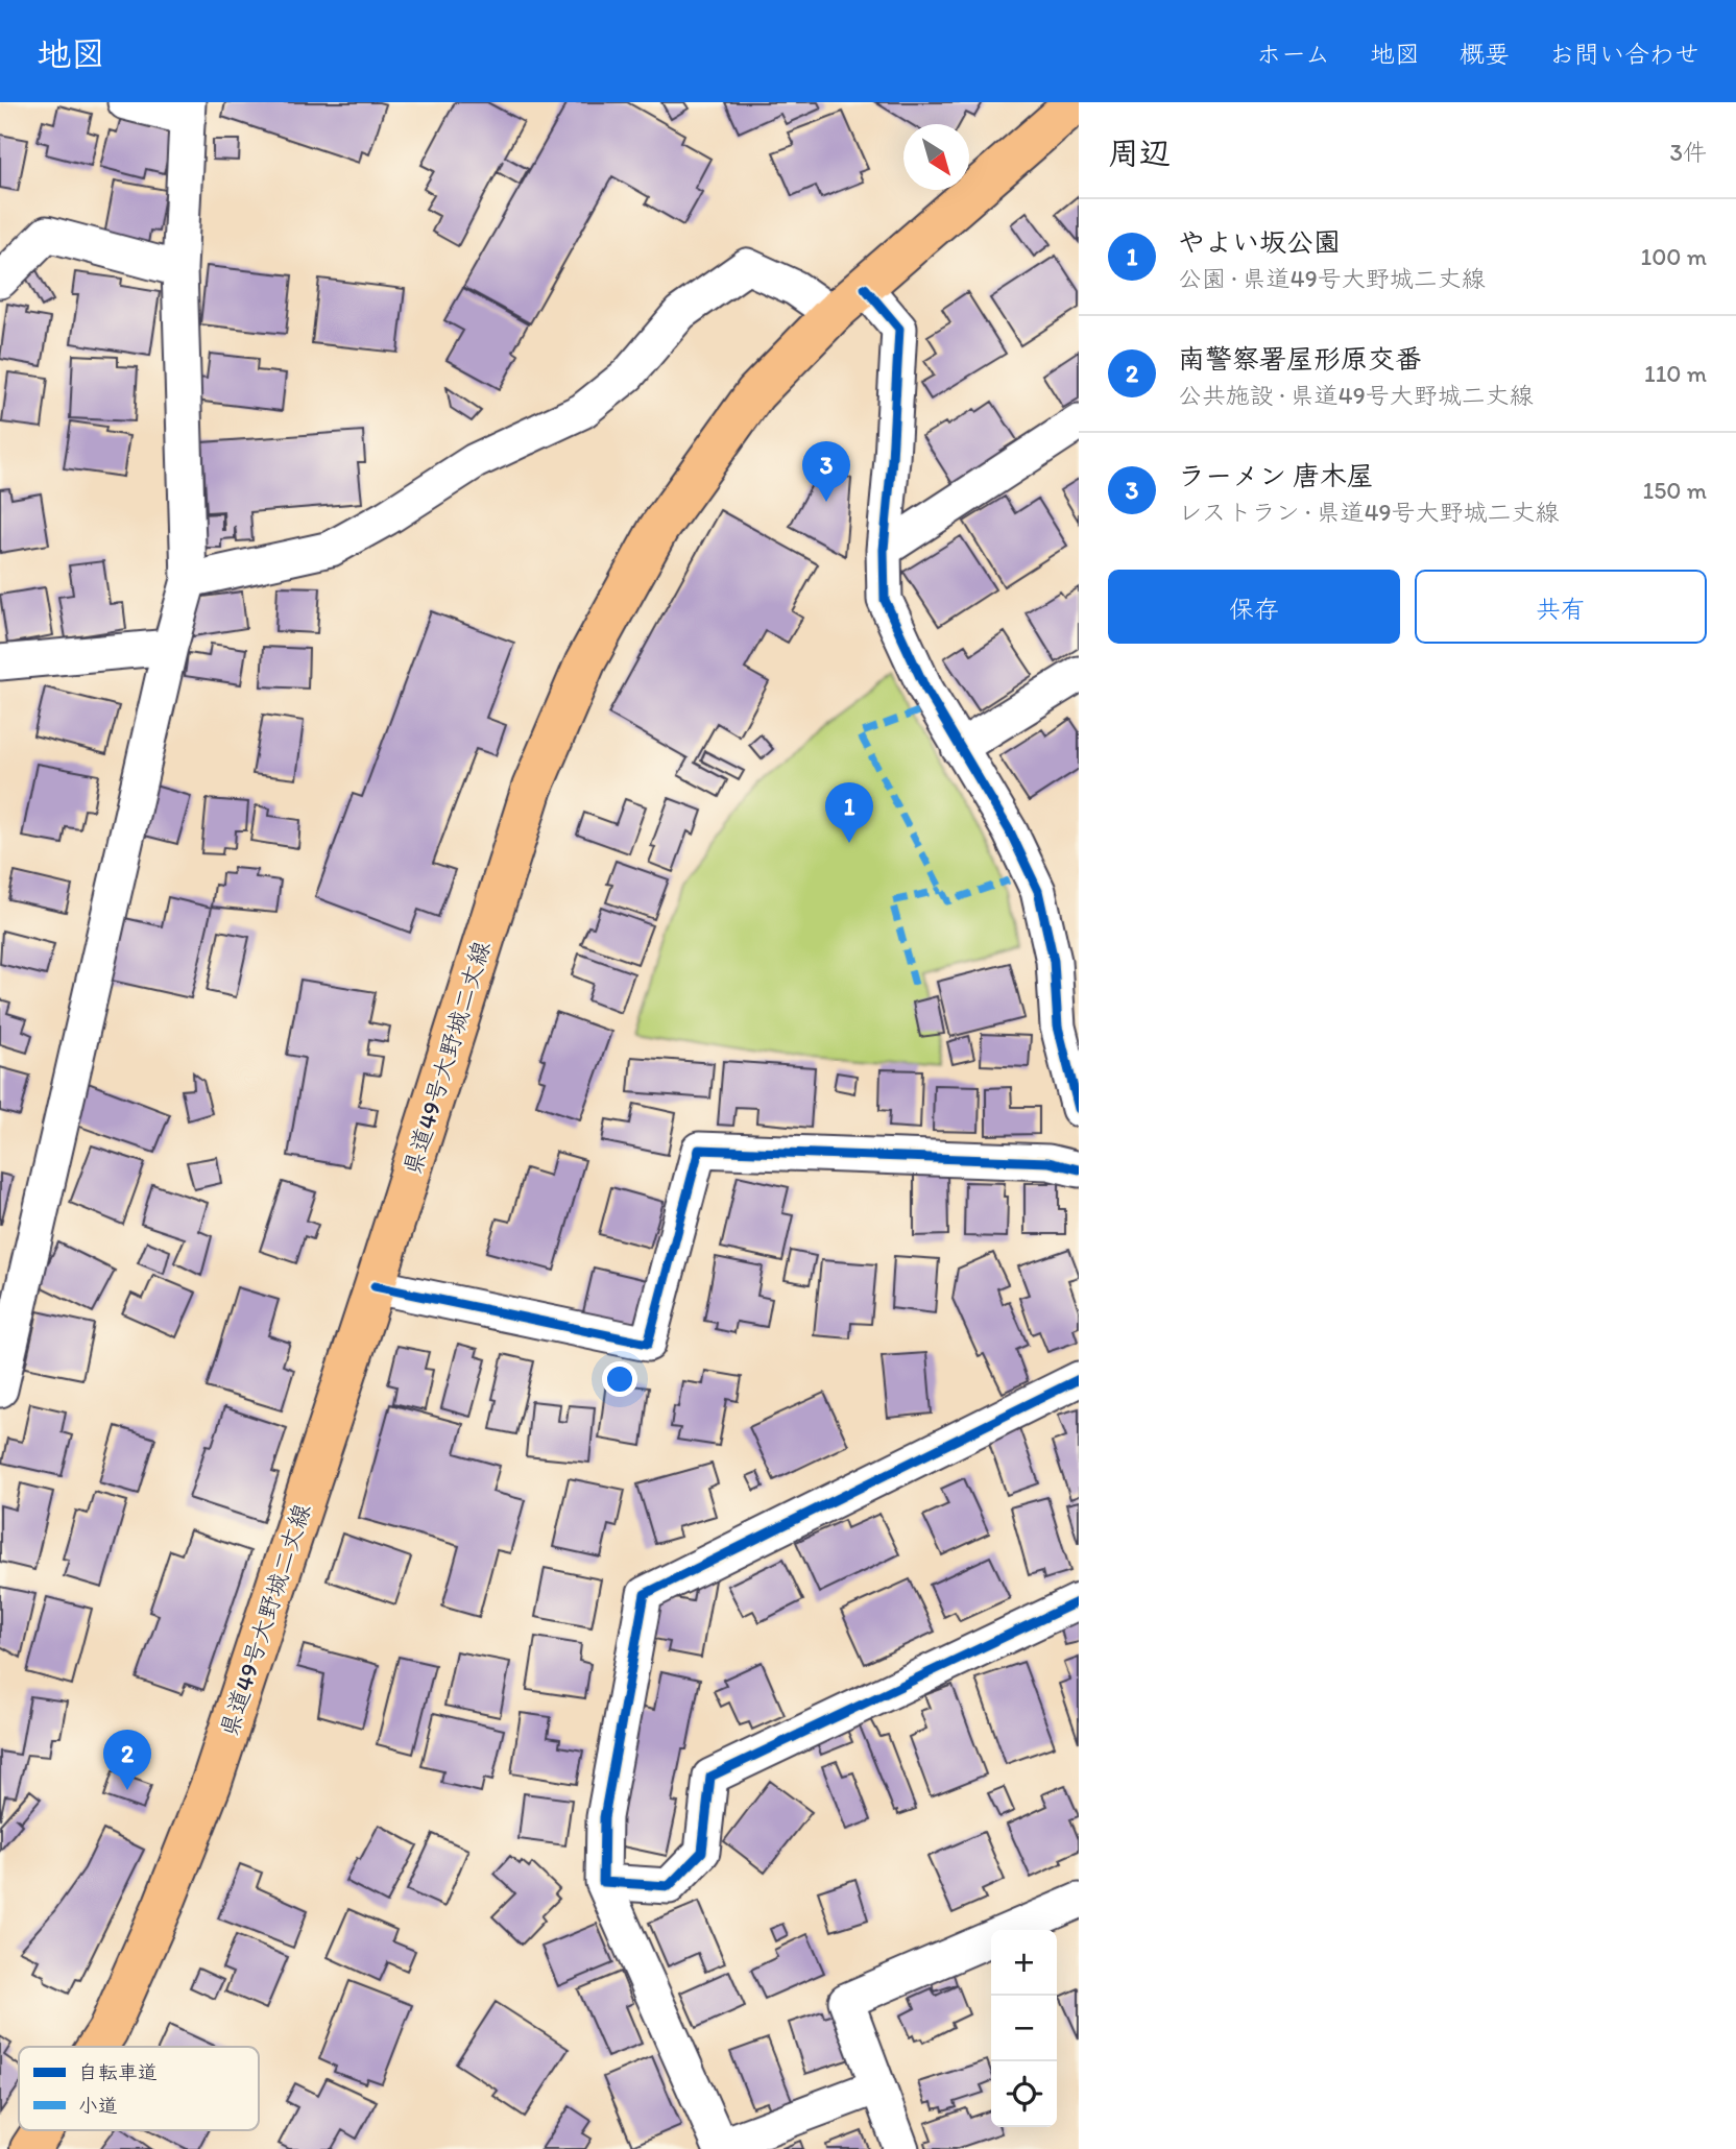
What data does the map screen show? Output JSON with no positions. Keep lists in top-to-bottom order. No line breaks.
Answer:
{"streets":{"main road":["県道49号大野城二丈線"]},"legend":["自転車道","小道"],"north":"bottom right","page":{"header":"地図","nav":["ホーム","地図","概要","お問い合わせ"],"heading":["周辺","3件"],"list":[{"mark":"1","name":"やよい坂公園","note":"公園 · 県道49号大野城二丈線","value":"100 m"},{"mark":"2","name":"南警察署屋形原交番","note":"公共施設 · 県道49号大野城二丈線","value":"110 m"},{"mark":"3","name":"ラーメン 唐木屋","note":"レストラン · 県道49号大野城二丈線","value":"150 m"}],"pins":["3","1","2"],"buttons":["保存","共有"],"map_buttons":["+","−"]}}
